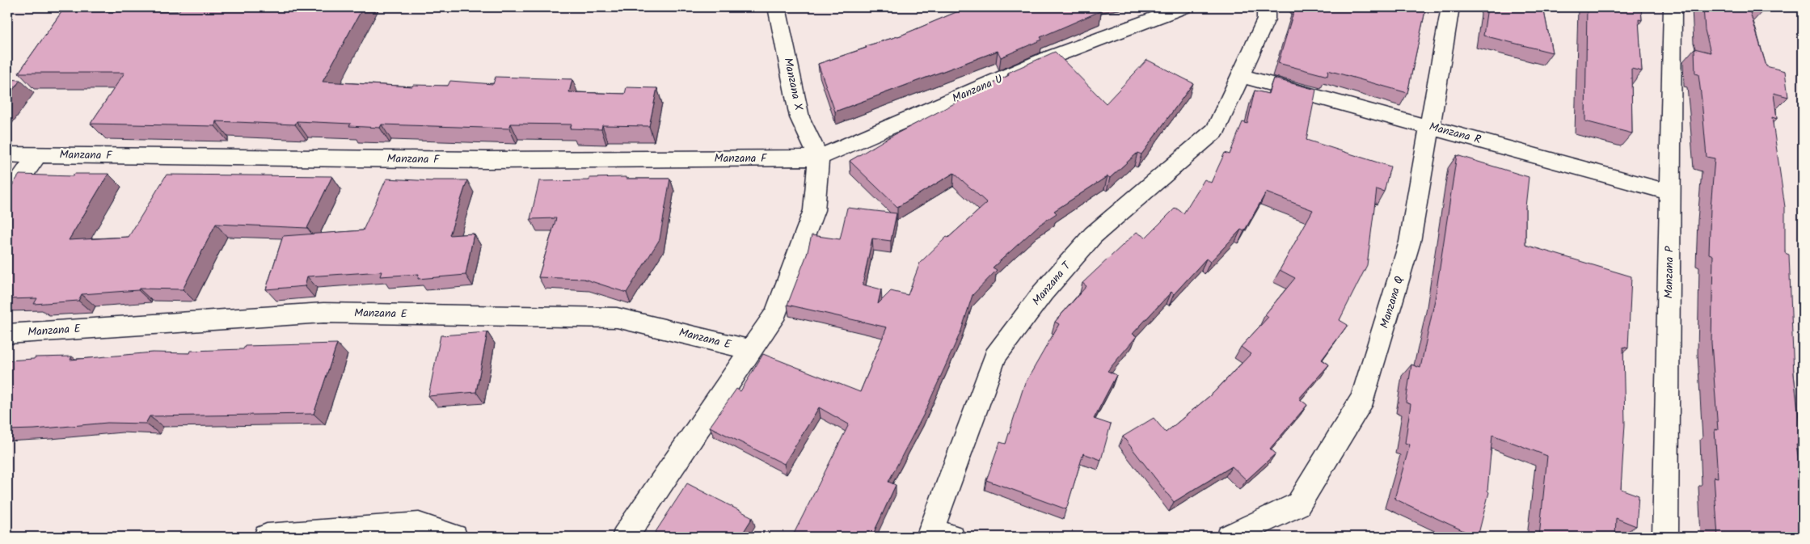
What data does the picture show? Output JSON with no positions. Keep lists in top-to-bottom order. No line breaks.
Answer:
{"streets":{"street":["Manzana X","Manzana U","Manzana R","Manzana F","Manzana P","Manzana T","Manzana Q","Manzana E"]},"crossings":[["Manzana X","Manzana U"],["Manzana X","Manzana F"],["Manzana U","Manzana F"],["Manzana R","Manzana P"],["Manzana R","Manzana T"],["Manzana R","Manzana Q"]]}
